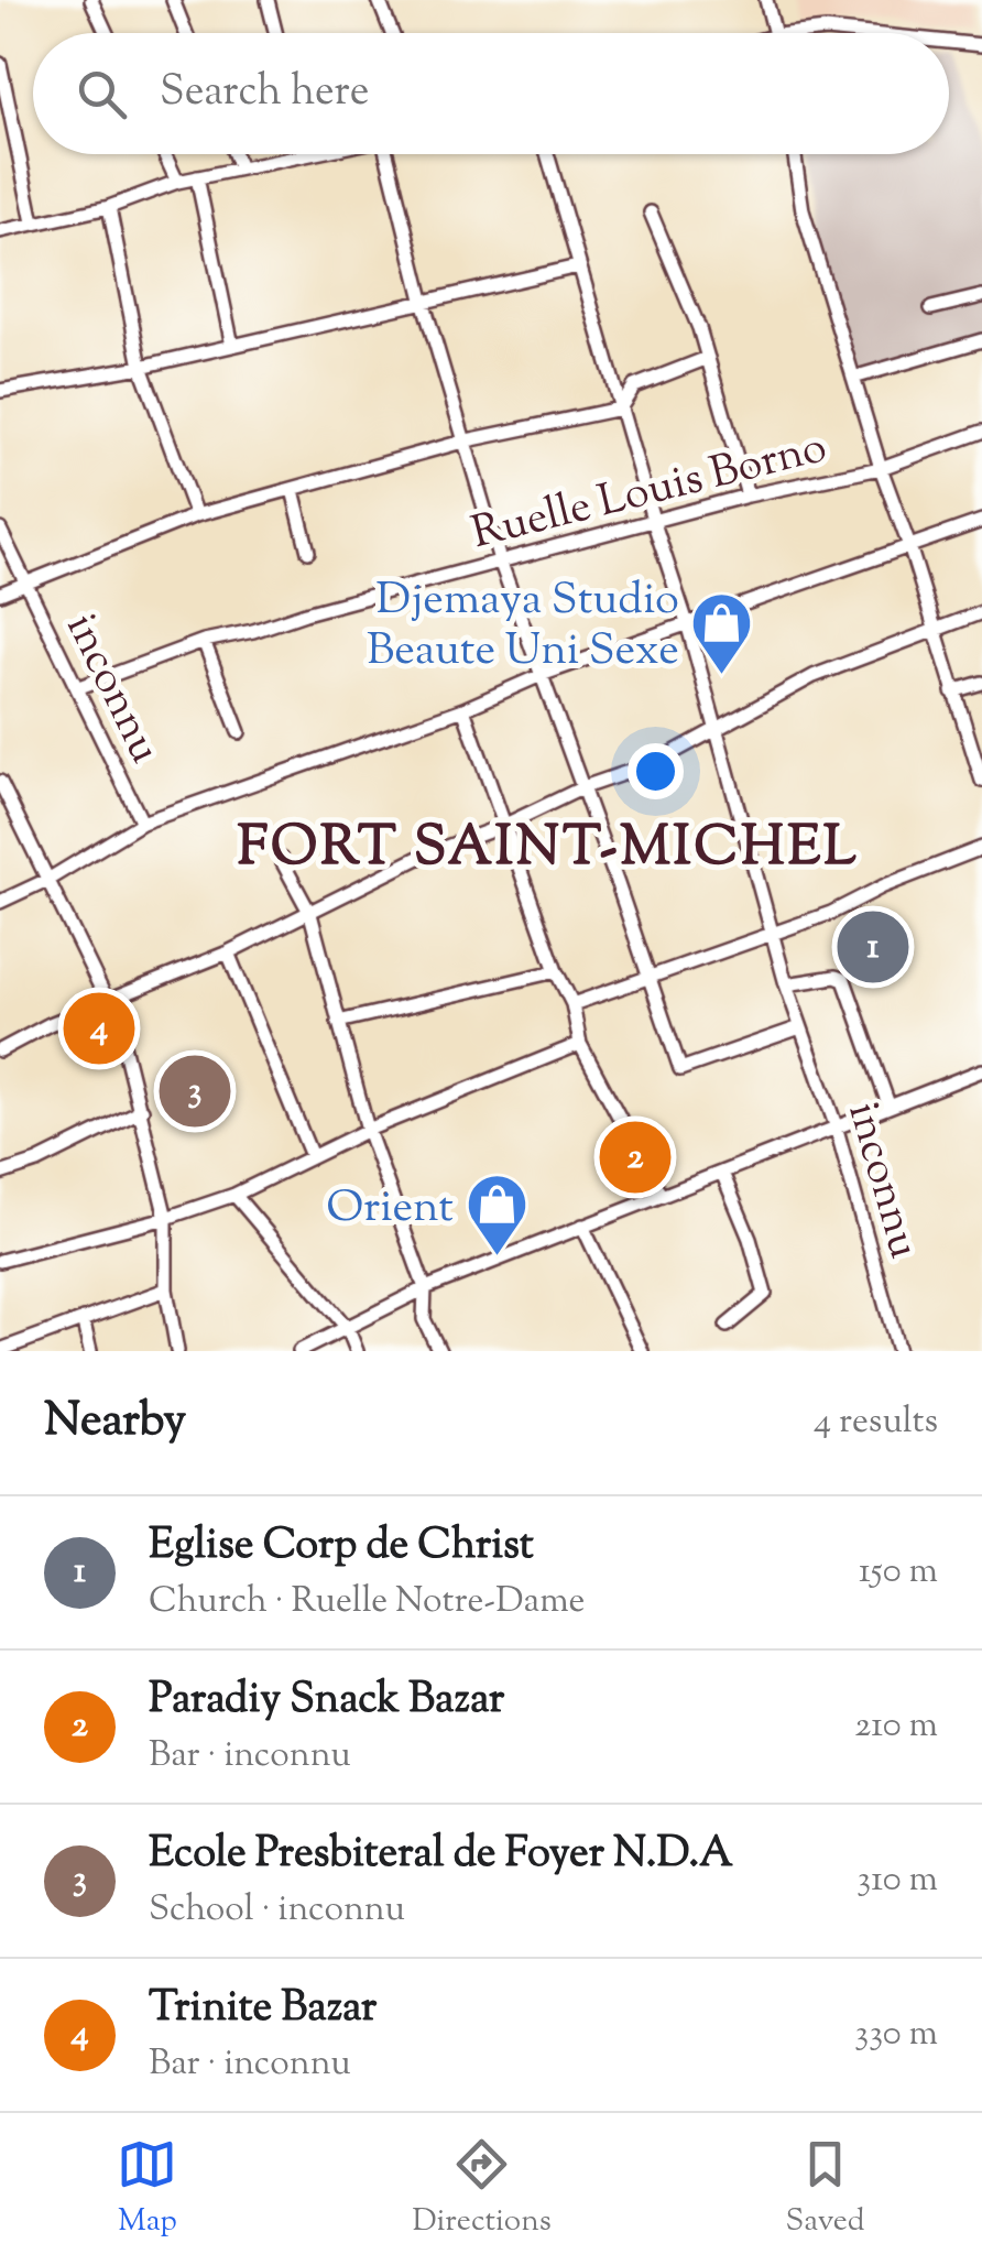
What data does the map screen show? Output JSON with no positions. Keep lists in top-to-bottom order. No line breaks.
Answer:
{"streets":{"street":["Ruelle Louis Borno","inconnu"]},"crossings":[["Ruelle Louis Borno","inconnu"]],"districts":["FORT SAINT-MICHEL"],"places":{"shop":["Djemaya Studio Beaute Uni Sexe","Orient"]},"page":{"search":"Search here","pins":["1","4","3","2"],"heading":["Nearby","4 results"],"list":[{"mark":"1","name":"Eglise Corp de Christ","note":"Church · Ruelle Notre-Dame","value":"150 m"},{"mark":"2","name":"Paradiy Snack Bazar","note":"Bar · inconnu","value":"210 m"},{"mark":"3","name":"Ecole Presbiteral de Foyer N.D.A","note":"School · inconnu","value":"310 m"},{"mark":"4","name":"Trinite Bazar","note":"Bar · inconnu","value":"330 m"}],"nav":["Map","Directions","Saved"]}}
